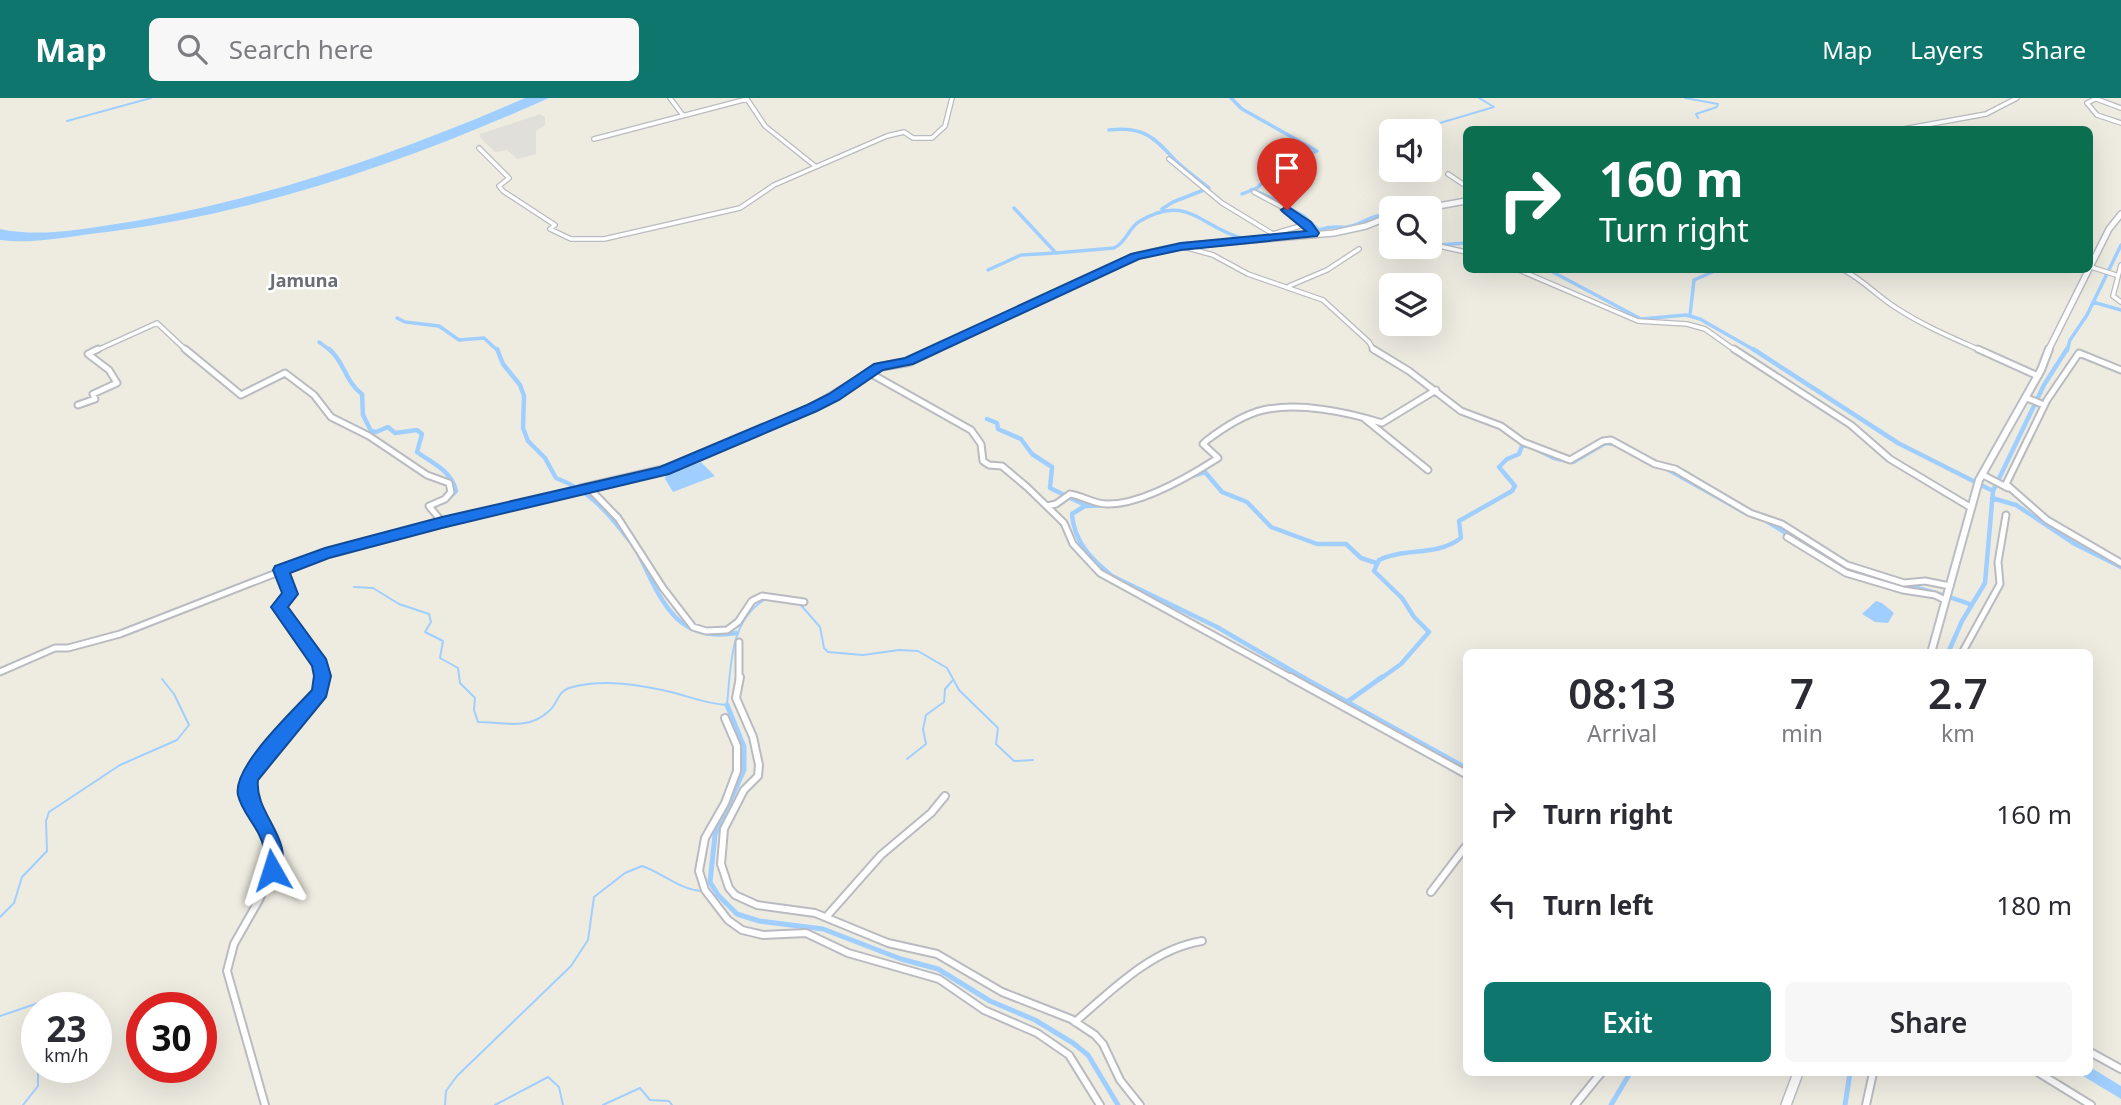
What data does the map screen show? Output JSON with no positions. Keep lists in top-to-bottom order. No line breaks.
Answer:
{"districts":["Jamuna"],"page":{"header":"Map","search":"Search here","nav":["Map","Layers","Share"],"turn":["160 m","Turn right"],"eta":["08:13","Arrival","7","min","2.7","km"],"list":[{"name":"Turn right","value":"160 m"},{"name":"Turn left","value":"180 m"}],"buttons":["Exit","Share"],"speed":"23 km/h","limit":"30"}}
